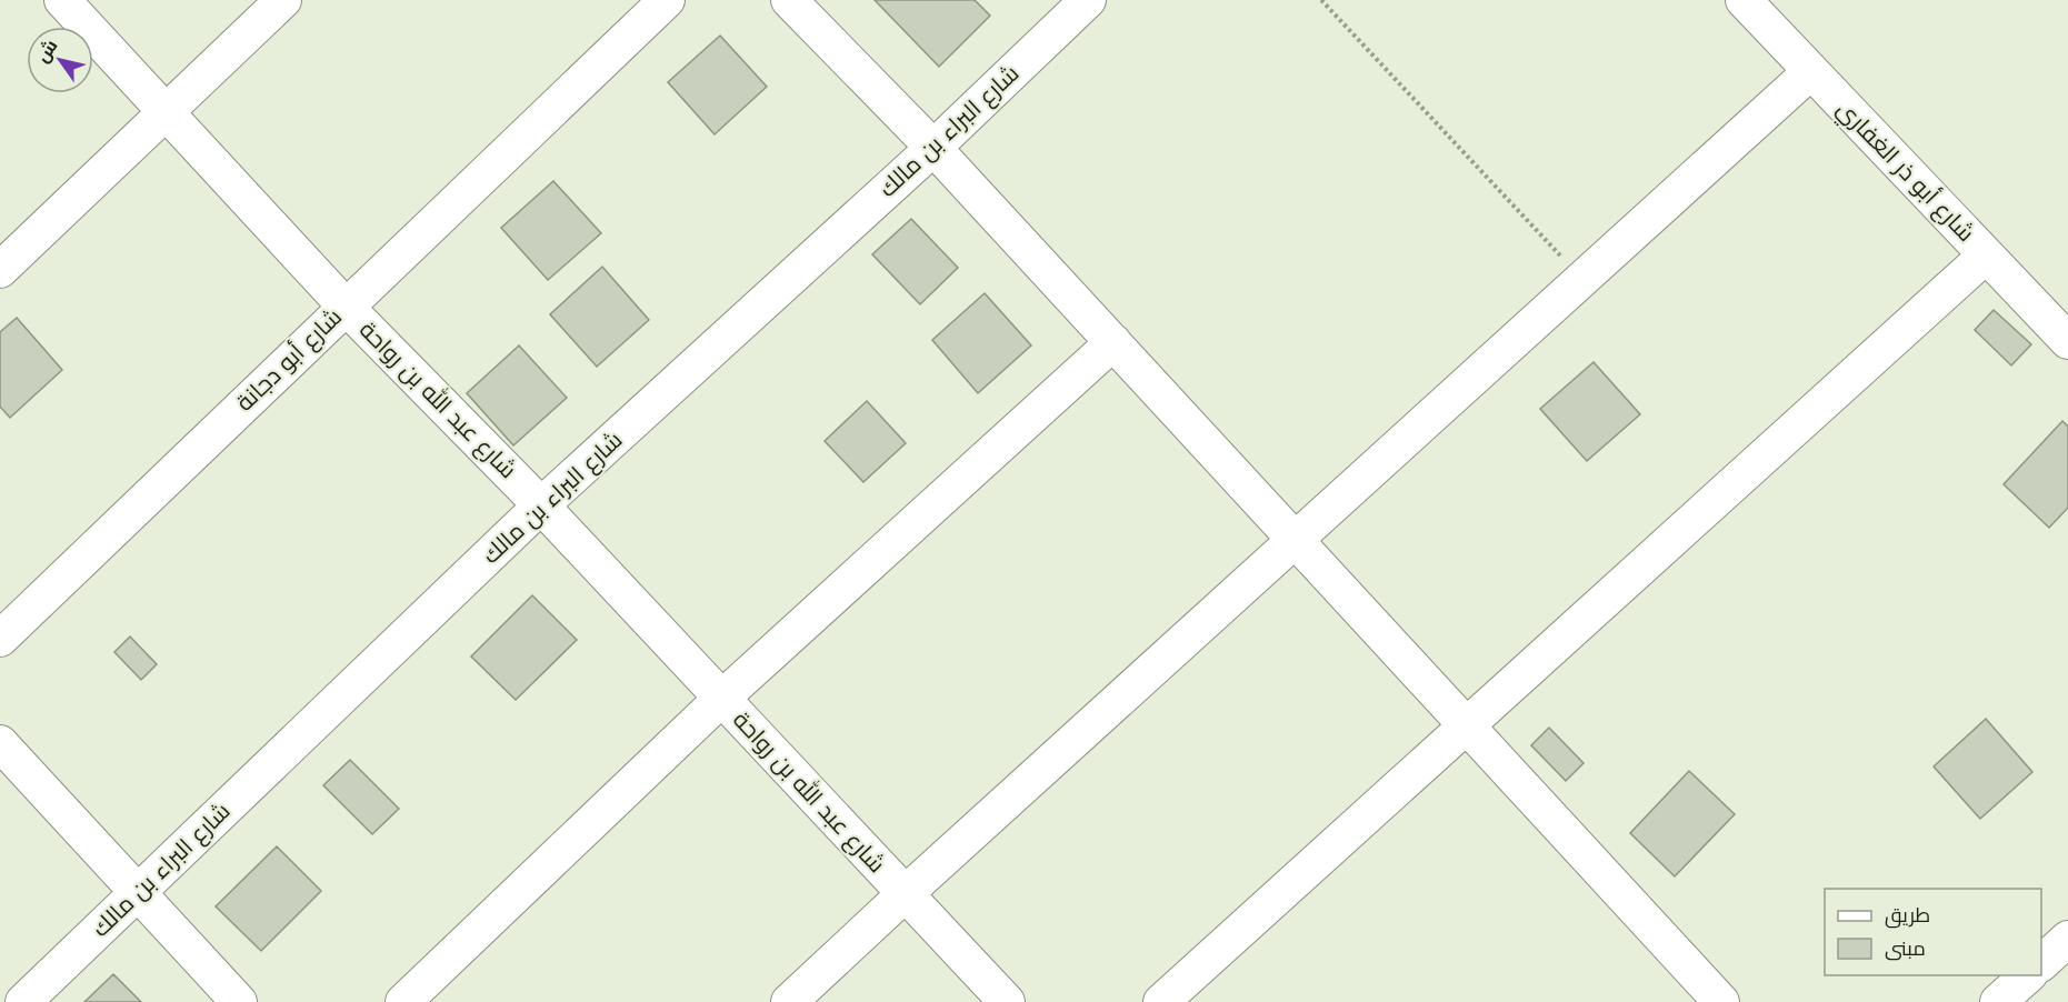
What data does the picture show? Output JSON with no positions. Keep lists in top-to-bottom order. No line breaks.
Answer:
{"streets":{"street":["شارع البراء بن مالك","شارع أبو ذر الغفاري","شارع أبو دجانة","شارع عبد الله بن رواحة"]},"crossings":[["شارع البراء بن مالك","شارع عبد الله بن رواحة"],["شارع أبو دجانة","شارع عبد الله بن رواحة"]],"legend":["طريق","مبنى"],"north":"top left"}
